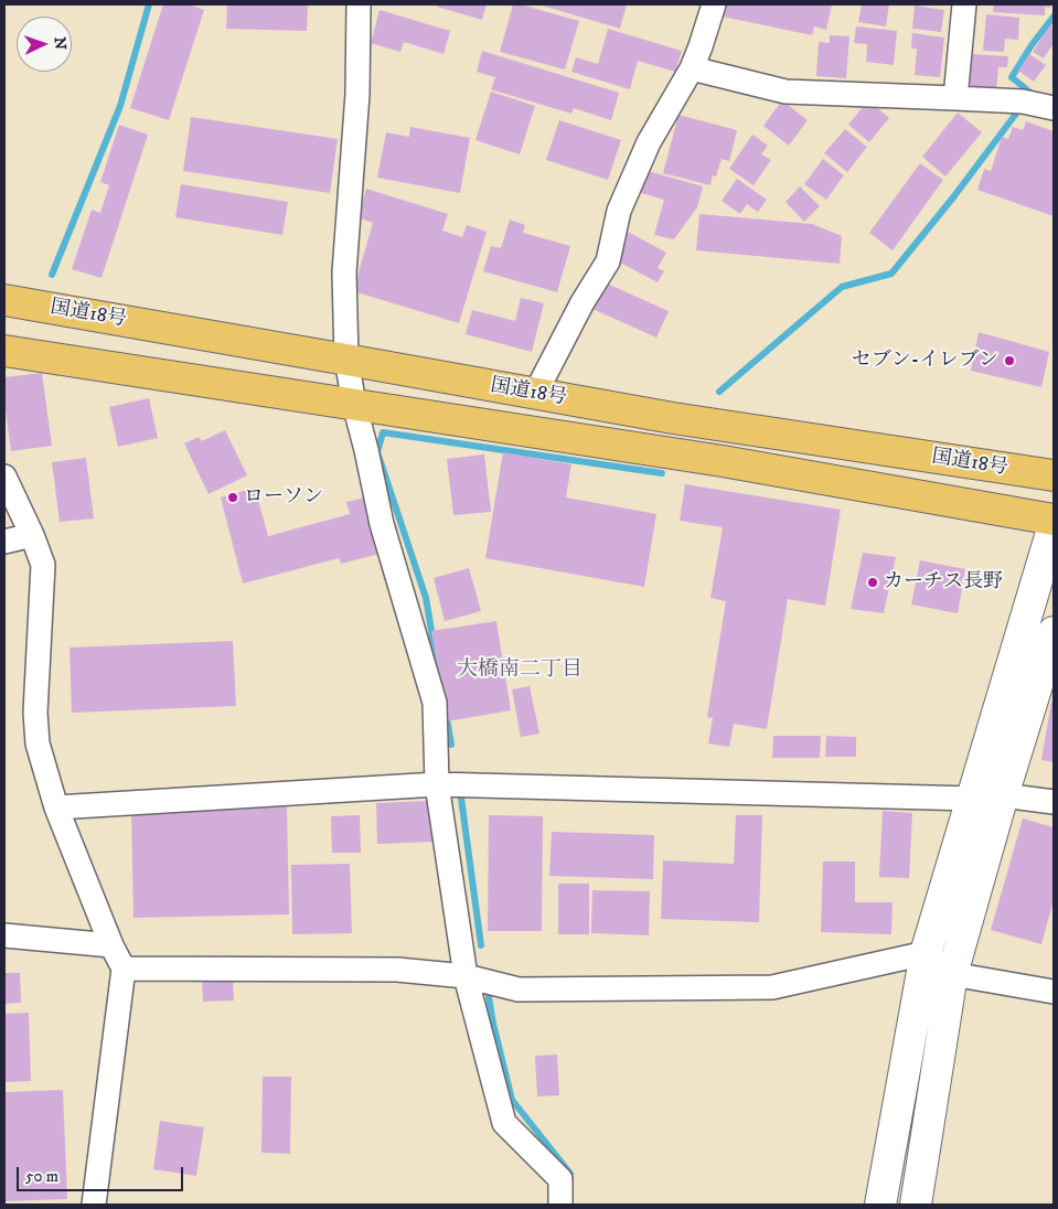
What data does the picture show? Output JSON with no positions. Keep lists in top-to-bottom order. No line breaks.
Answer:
{"streets":{"highway":["国道18号"]},"districts":["大橋南二丁目"],"places":["セブン-イレブン","ローソン","カーチス長野"],"scale_bar":"50 m","north":"right"}
